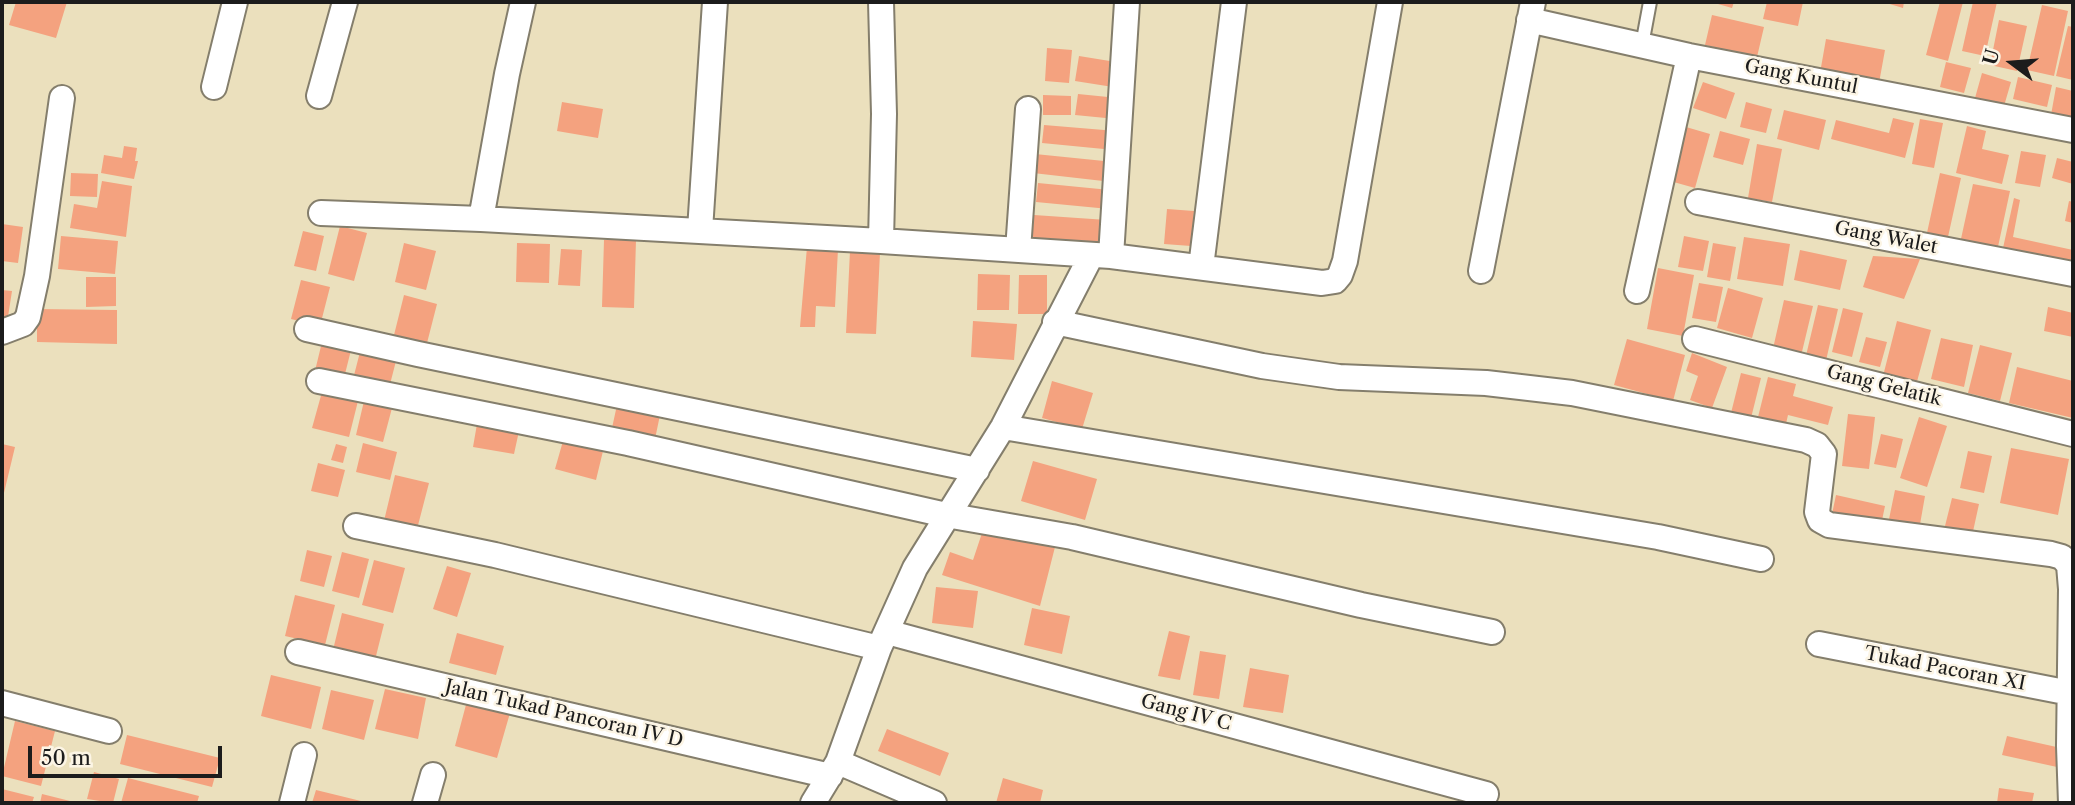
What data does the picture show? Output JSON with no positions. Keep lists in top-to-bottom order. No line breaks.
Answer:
{"streets":{"street":["Gang Kuntul","Gang Walet","Gang Gelatik","Tukad Pacoran XI","Gang IV C","Jalan Tukad Pancoran IV D"]},"scale_bar":"50 m","north":"left"}
